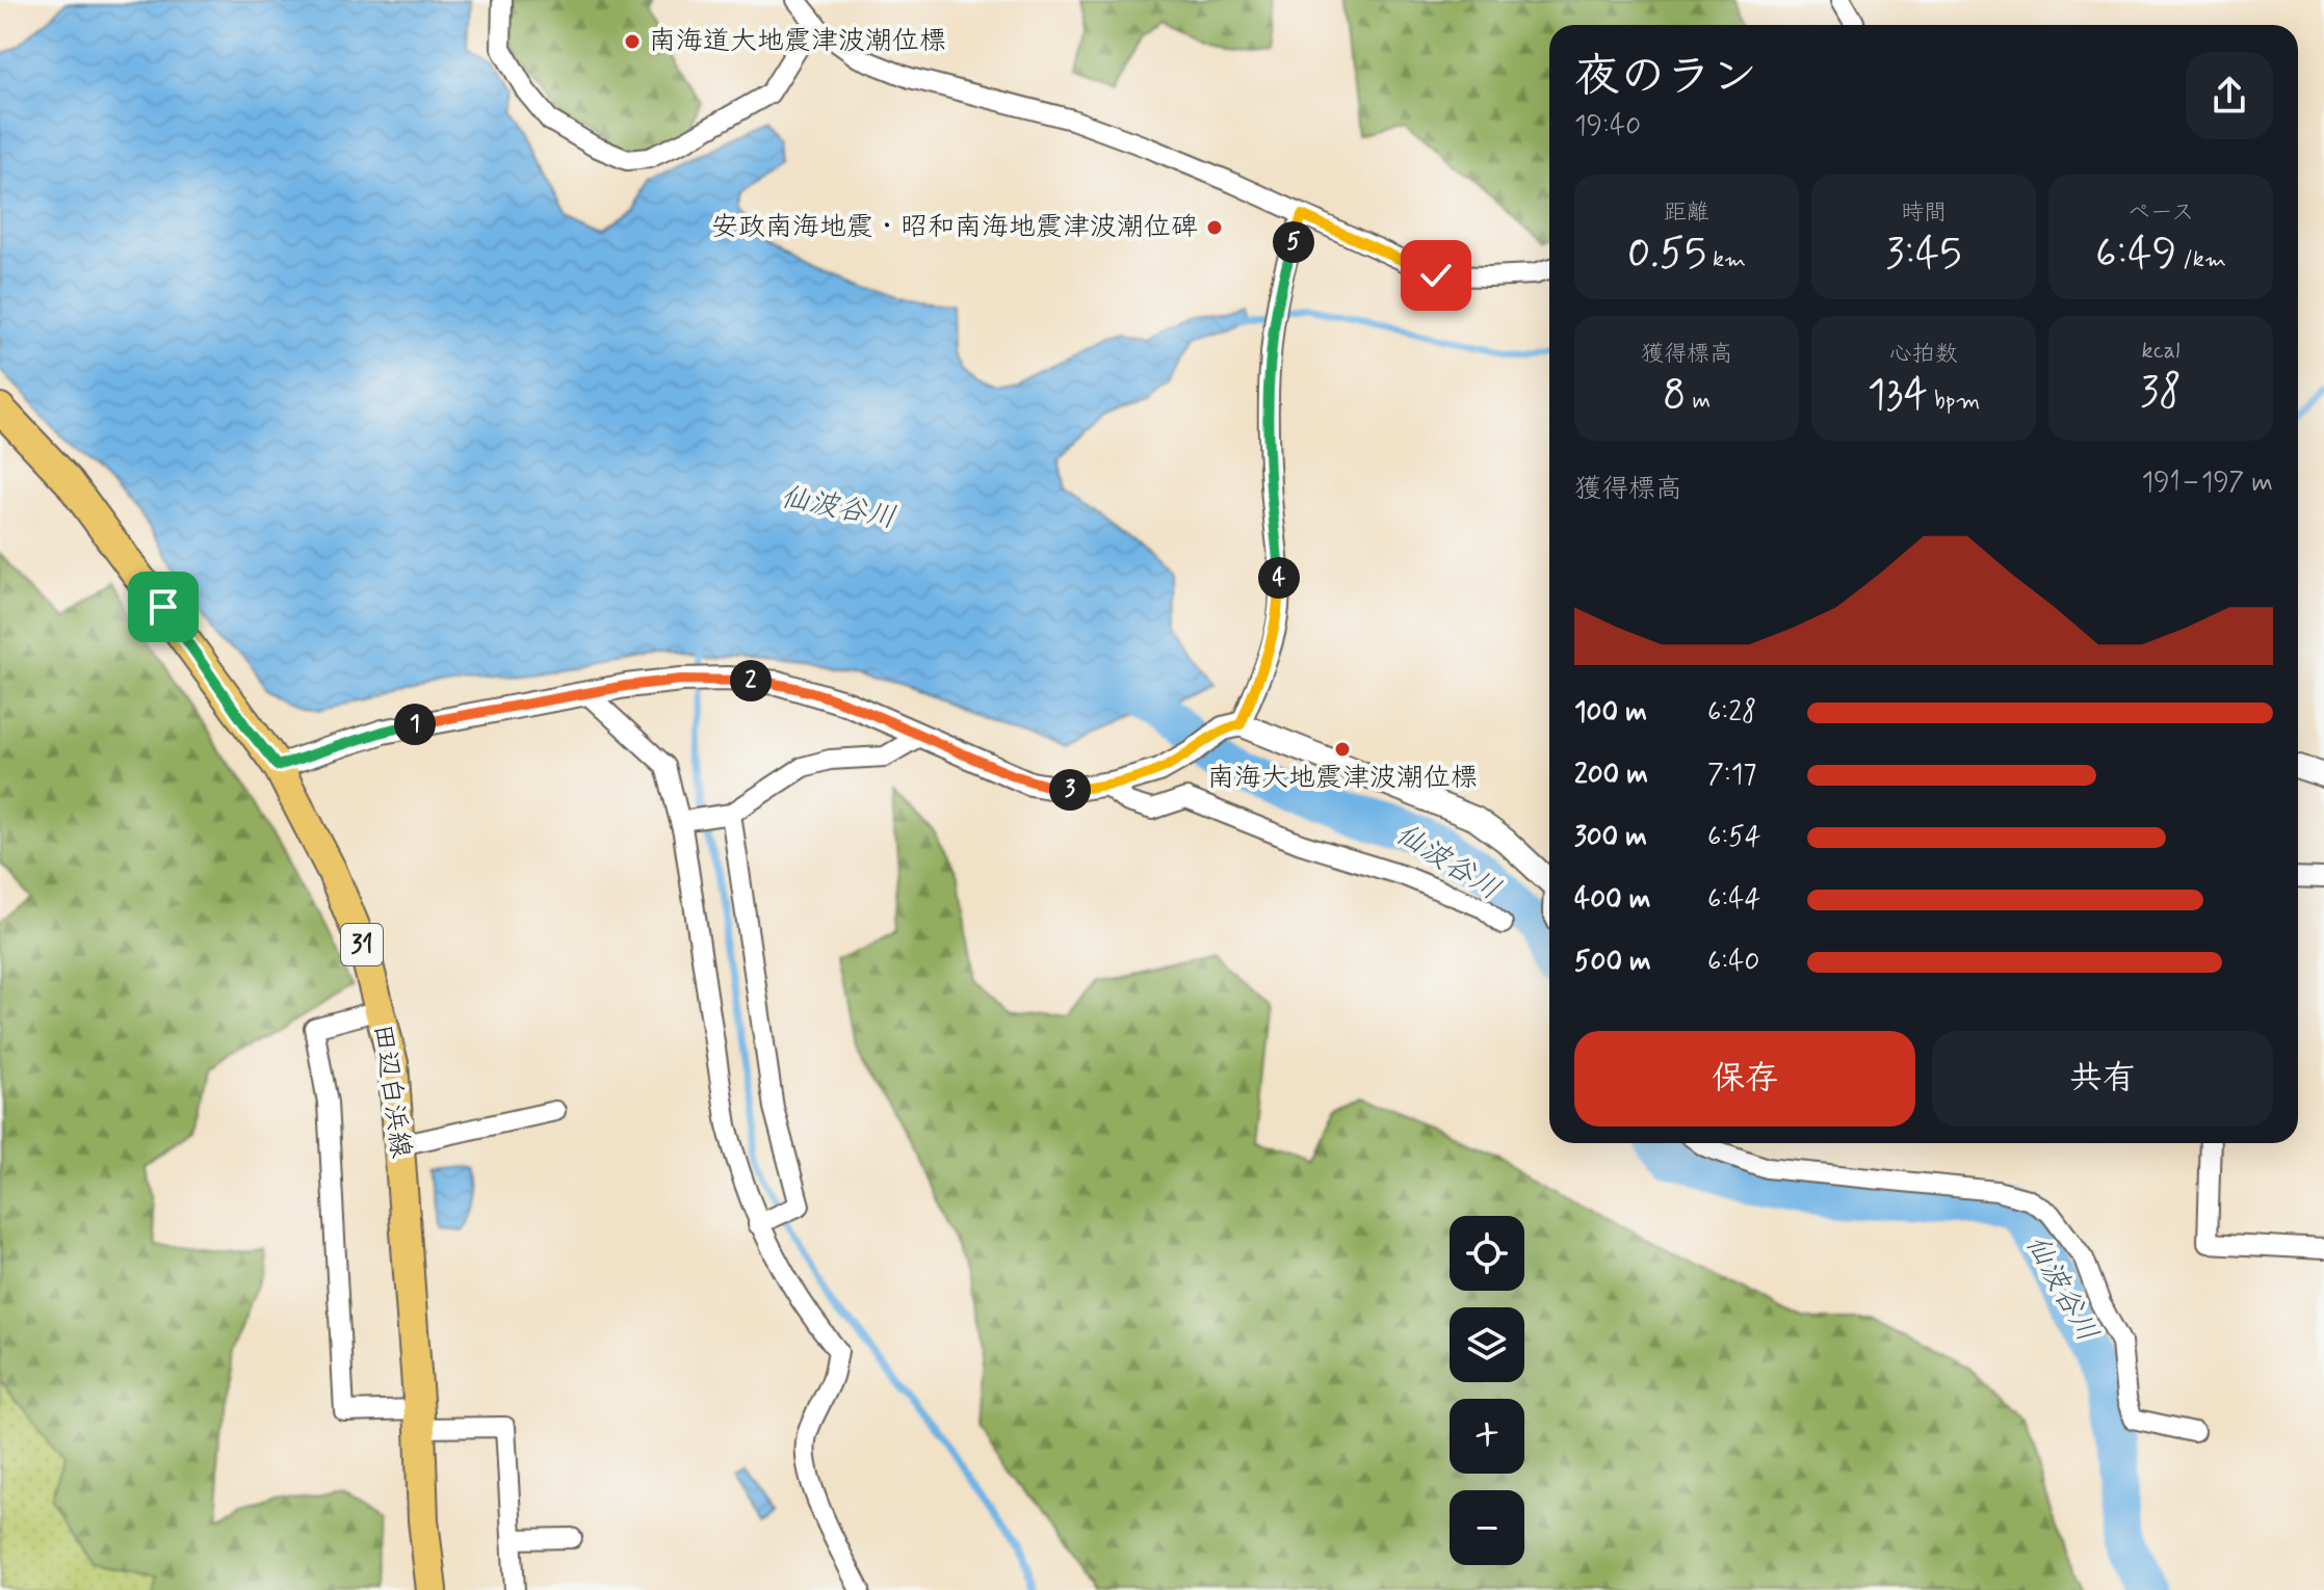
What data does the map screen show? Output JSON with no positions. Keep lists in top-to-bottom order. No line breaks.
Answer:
{"streets":{"main road":["31","田辺白浜線"]},"water":["仙波谷川"],"places":["南海道大地震津波潮位標","安政南海地震・昭和南海地震津波潮位碑","南海大地震津波潮位標"],"page":{"heading":["夜のラン","19:40"],"stats":[["距離","0.55 km"],["時間","3:45"],["ペース","6:49 /km"],["獲得標高","8 m"],["心拍数","134 bpm"],["kcal","38"]],"pins":["5","4","2","1","3"],"chart":["獲得標高","191–197 m"],"list":[{"name":"100 m","note":"6:28"},{"name":"200 m","note":"7:17"},{"name":"300 m","note":"6:54"},{"name":"400 m","note":"6:44"},{"name":"500 m","note":"6:40"}],"buttons":["保存","共有"],"map_buttons":["+","−"]}}
